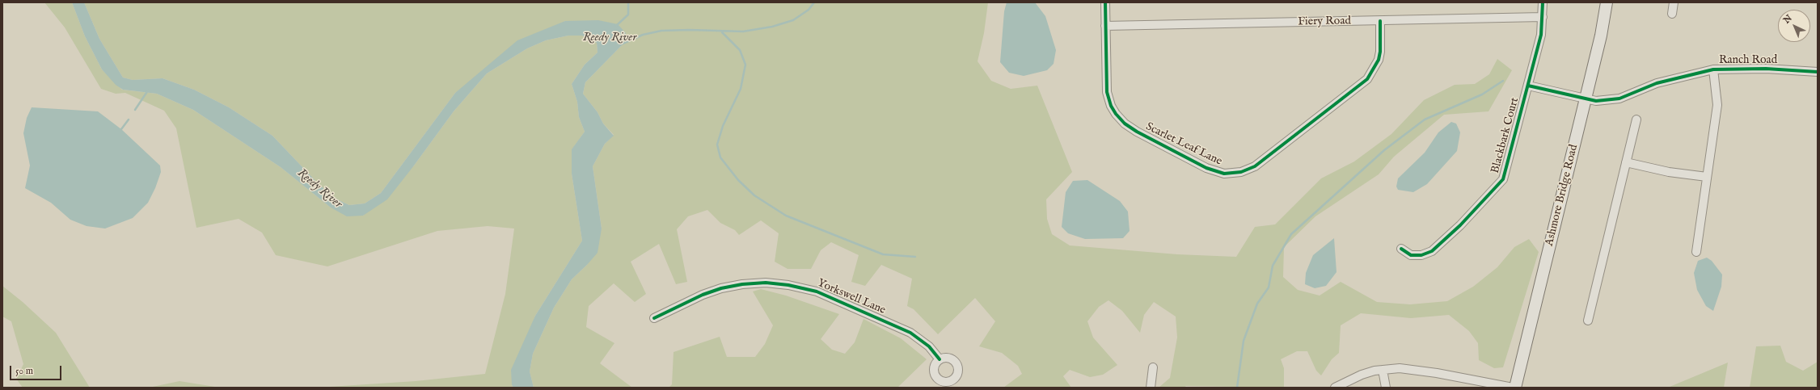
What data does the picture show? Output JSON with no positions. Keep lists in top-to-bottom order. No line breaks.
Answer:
{"streets":{"main road":["Ashmore Bridge Road"],"street":["Fiery Road","Ranch Road","Blackbark Court","Scarlet Leaf Lane","Yorkswell Lane"]},"crossings":[["Fiery Road","Blackbark Court"],["Fiery Road","Scarlet Leaf Lane"],["Ranch Road","Blackbark Court"],["Ranch Road","Ashmore Bridge Road"]],"water":["Reedy River"],"scale_bar":"50 m","north":"top left"}
